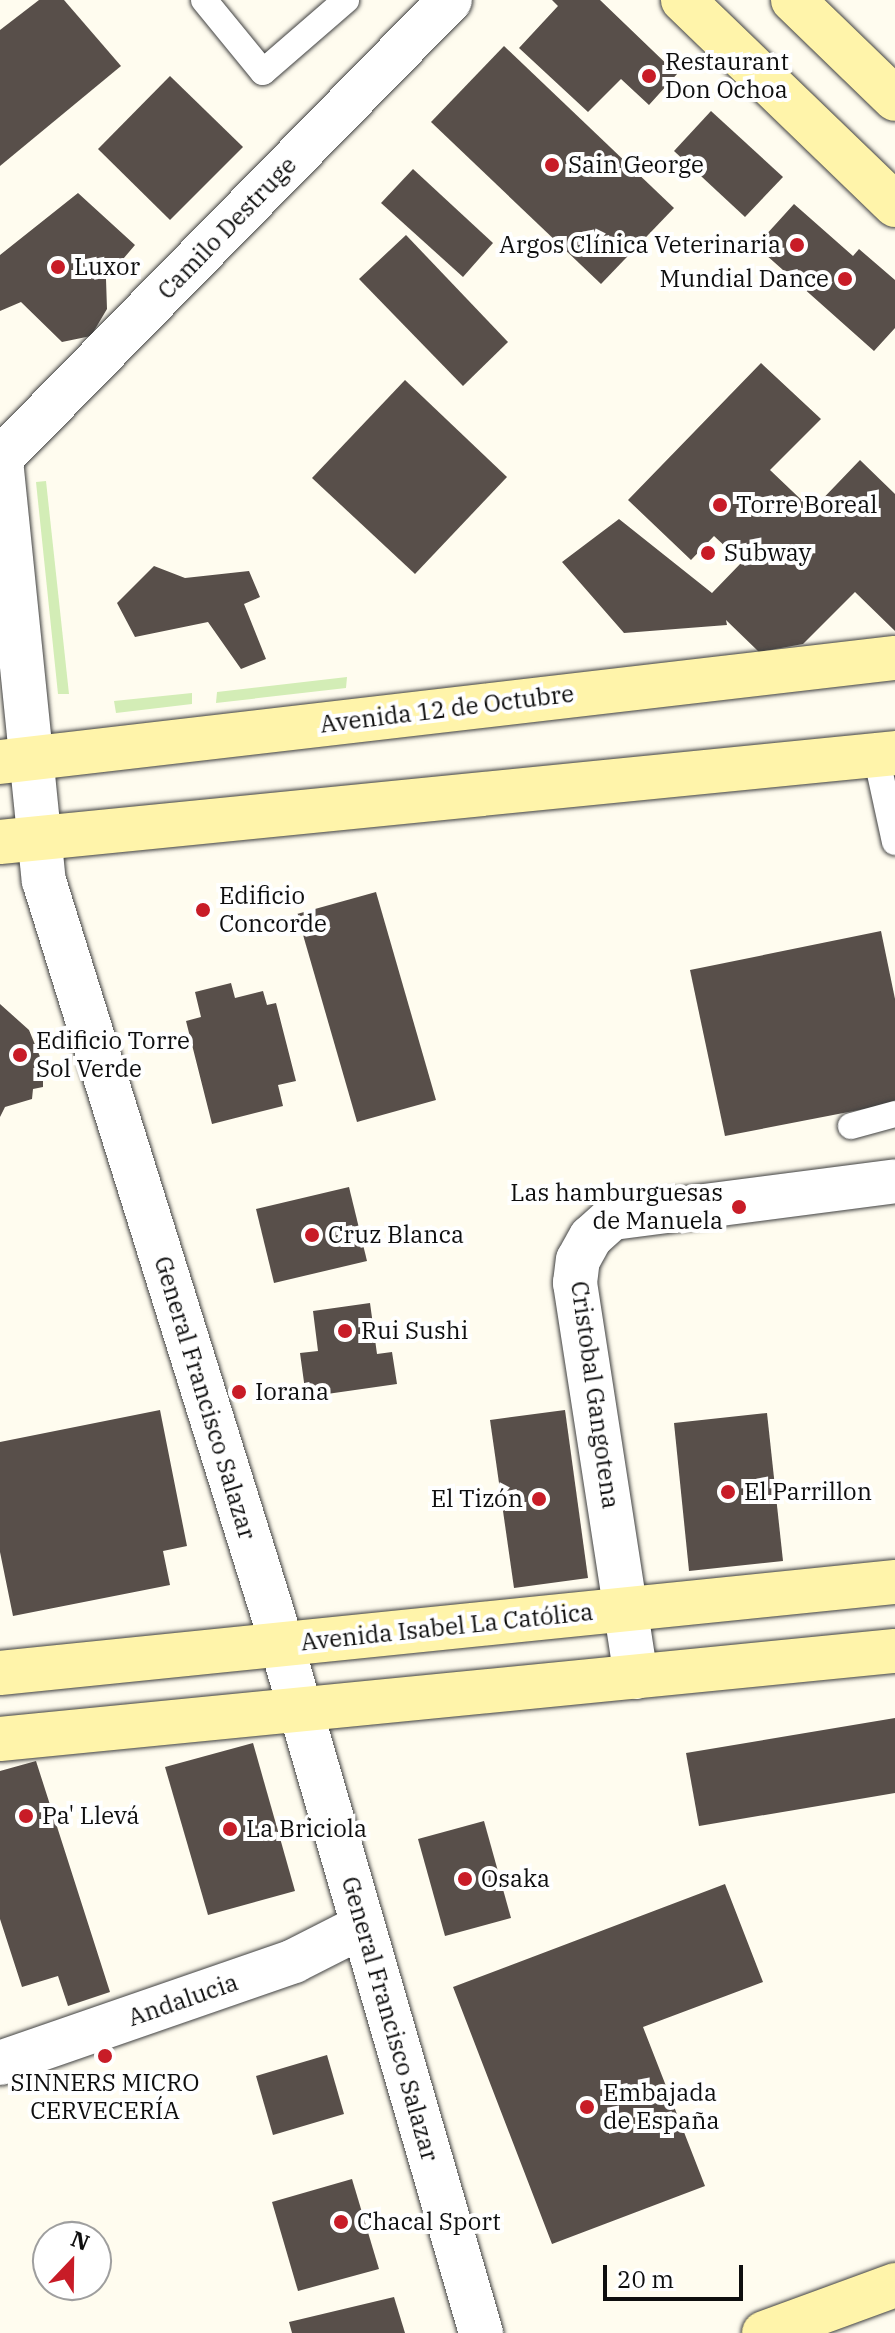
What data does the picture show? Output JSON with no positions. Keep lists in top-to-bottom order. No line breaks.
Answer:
{"streets":{"street":["Camilo Destruge","Avenida 12 de Octubre","Cristobal Gangotena","General Francisco Salazar","Avenida Isabel La Católica","Andalucia"]},"crossings":[["Camilo Destruge","General Francisco Salazar"],["Avenida 12 de Octubre","General Francisco Salazar"],["Cristobal Gangotena","Avenida Isabel La Católica"],["General Francisco Salazar","Avenida Isabel La Católica"],["General Francisco Salazar","Andalucia"]],"places":["Restaurant Don Ochoa","Sain George","Argos Clínica Veterinaria","Luxor","Mundial Dance","Torre Boreal","Subway","Edificio Concorde","Edificio Torre Sol Verde","Las hamburguesas de Manuela","Cruz Blanca","Rui Sushi","Iorana","El Parrillon","El Tizón","Pa' Llevá","La Briciola","Osaka","SINNERS MICRO CERVECERÍA","Embajada de España","Chacal Sport"],"scale_bar":"20 m","north":"top"}
